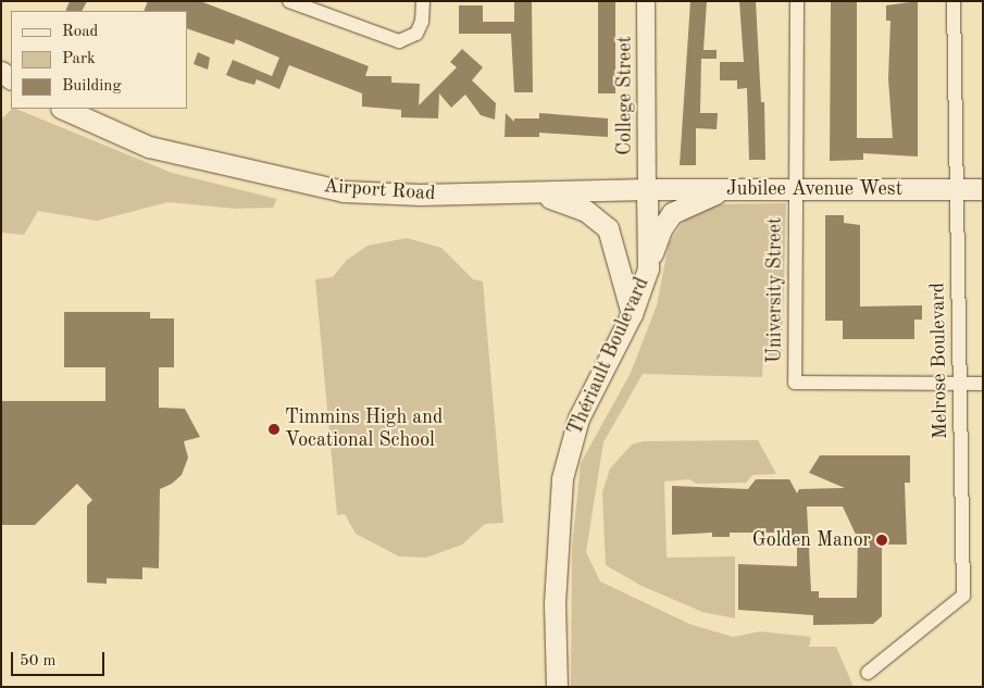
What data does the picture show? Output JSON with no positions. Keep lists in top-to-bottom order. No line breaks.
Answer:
{"streets":{"main road":["Jubilee Avenue West","Airport Road","Thériault Boulevard"],"street":["College Street","University Street","Melrose Boulevard"]},"crossings":[["College Street","Jubilee Avenue West"],["College Street","Airport Road"],["College Street","Thériault Boulevard"],["Jubilee Avenue West","Airport Road"],["Jubilee Avenue West","University Street"],["Jubilee Avenue West","Thériault Boulevard"],["Jubilee Avenue West","Melrose Boulevard"],["Airport Road","Thériault Boulevard"],["University Street","Melrose Boulevard"]],"places":["Timmins High and Vocational School","Golden Manor"],"legend":["Road","Park","Building"],"scale_bar":"50 m"}
